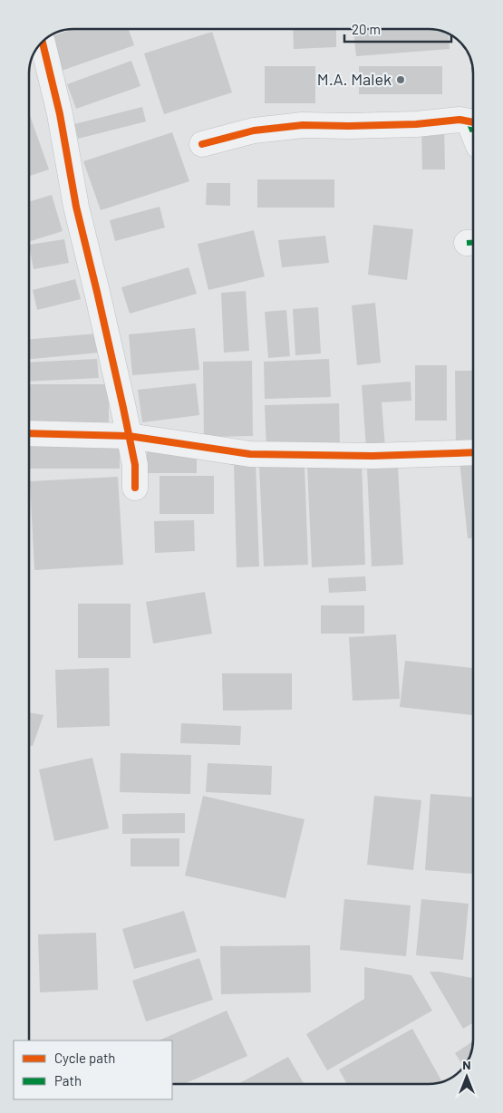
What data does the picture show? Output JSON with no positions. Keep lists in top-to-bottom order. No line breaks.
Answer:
{"places":["M.A. Malek"],"legend":["Cycle path","Path"],"scale_bar":"20 m","north":"top"}
